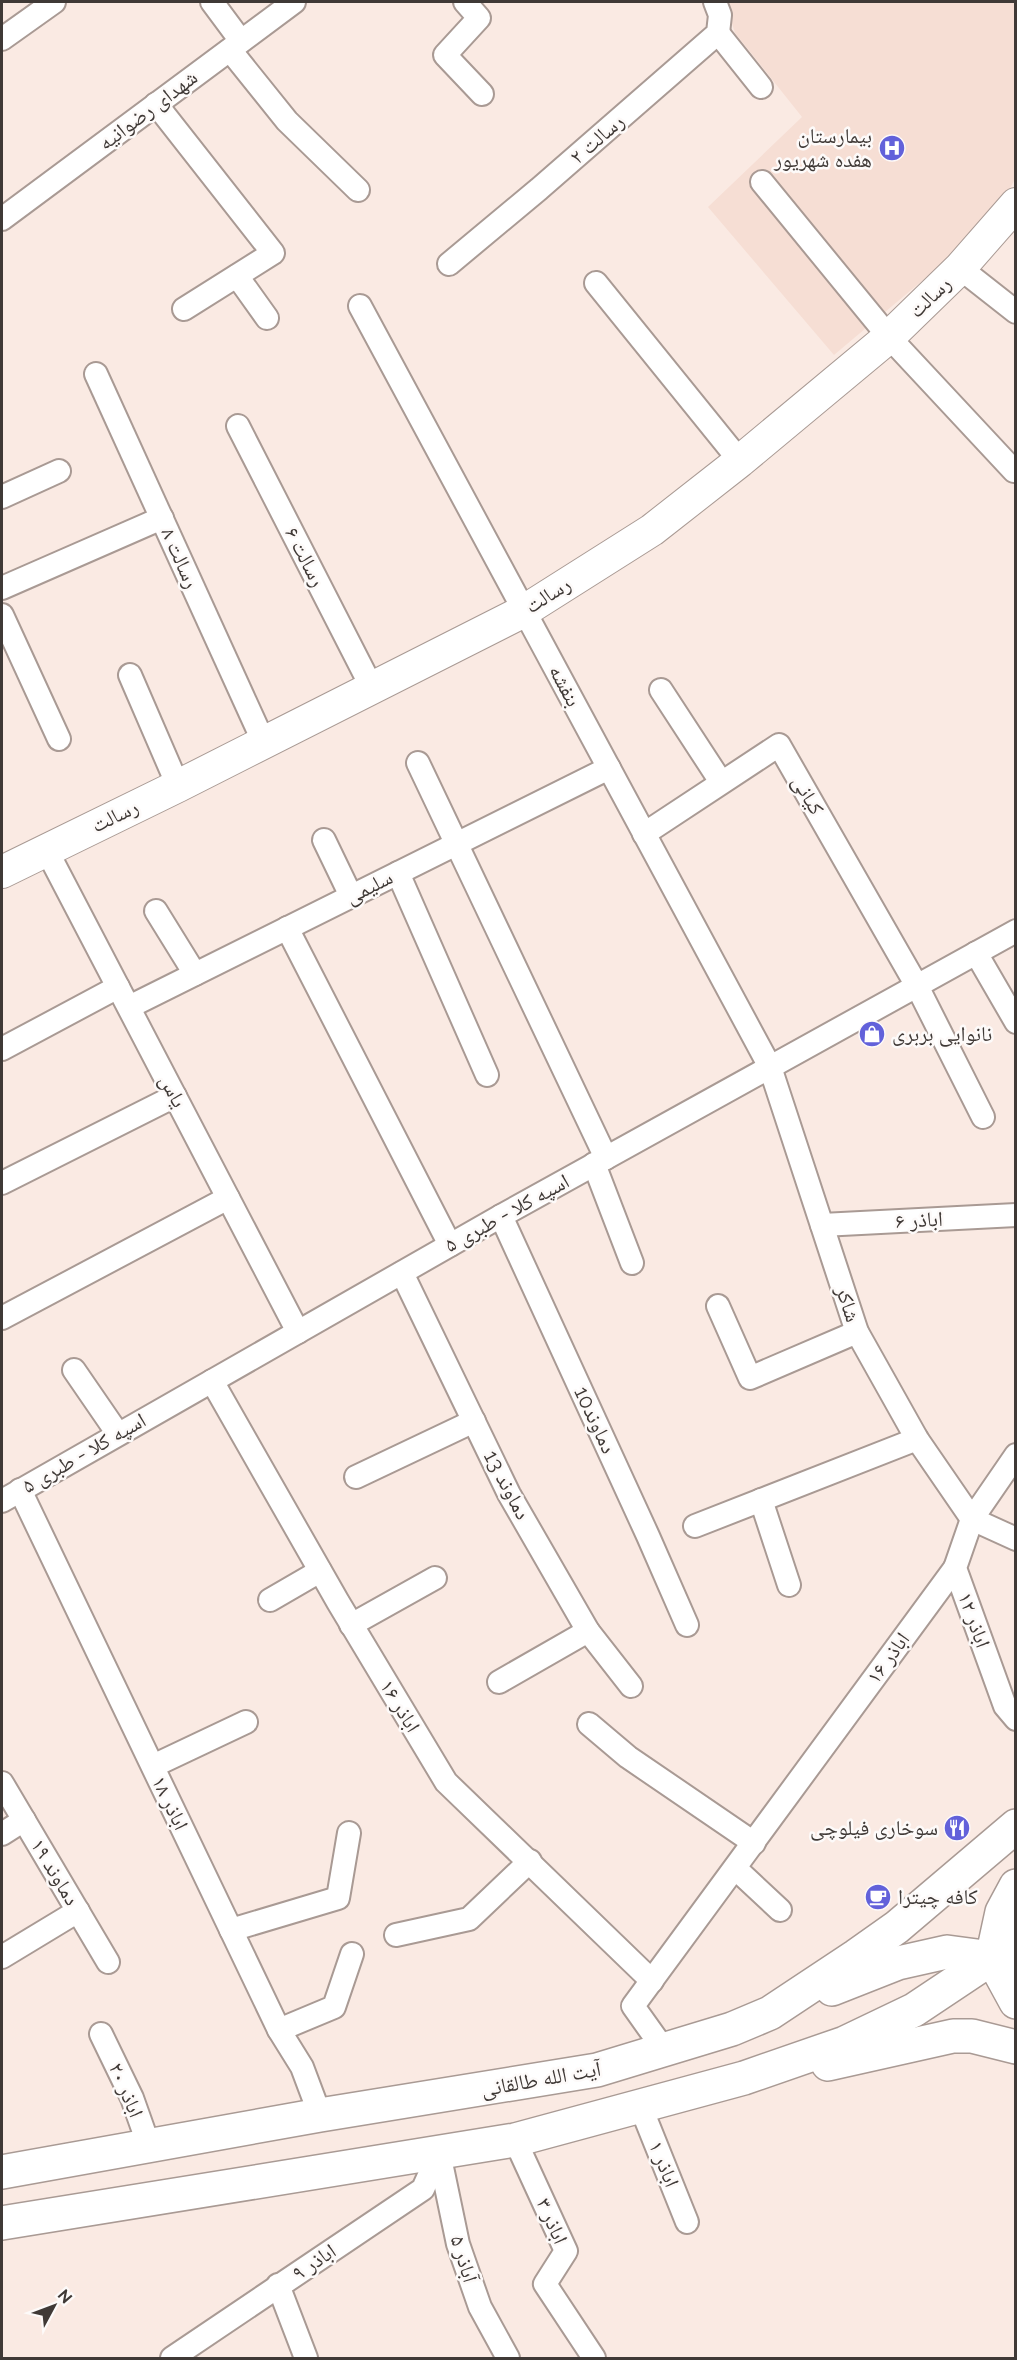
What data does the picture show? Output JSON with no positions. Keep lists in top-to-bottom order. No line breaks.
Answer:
{"streets":{"main road":["رسالت","آیت الله طالقانی"],"street":["شهدای رضوانیه","رسالت ۲","رسالت ۶","رسالت ۸","بنفشه","کیانی","سلیمی","یاس","اسپه کلا - طبری ۵","اباذر ۶","شاکر","دماوند10","دماوند 13","اباذر ۱۲","اباذر ۱۶","اباذر ۱۸","دماوند ۱۹","اباذر ۲۰","اباذر ۱","اباذر ۳","آباذر ۵","اباذر ۹"]},"crossings":[["رسالت","رسالت ۶"],["رسالت","رسالت ۸"],["رسالت","بنفشه"],["رسالت","یاس"],["بنفشه","کیانی"],["بنفشه","سلیمی"],["بنفشه","اسپه کلا - طبری ۵"],["بنفشه","شاکر"],["کیانی","اسپه کلا - طبری ۵"],["سلیمی","یاس"],["یاس","اسپه کلا - طبری ۵"],["اسپه کلا - طبری ۵","شاکر"],["اسپه کلا - طبری ۵","دماوند10"],["اسپه کلا - طبری ۵","دماوند 13"],["اسپه کلا - طبری ۵","اباذر ۱۶"],["اسپه کلا - طبری ۵","اباذر ۱۸"],["اباذر ۶","شاکر"],["شاکر","اباذر ۱۲"],["اباذر ۱۲","اباذر ۱۶"],["اباذر ۱۶","آیت الله طالقانی"],["اباذر ۱۸","آیت الله طالقانی"],["آیت الله طالقانی","اباذر ۲۰"],["آباذر ۵","اباذر ۹"]],"places":{"hospital":["بیمارستان هفده شهریور"],"shop":["نانوایی بربری"],"restaurant":["سوخاری فیلوچی"],"cafe":["کافه چیترا"]},"north":"top right"}
